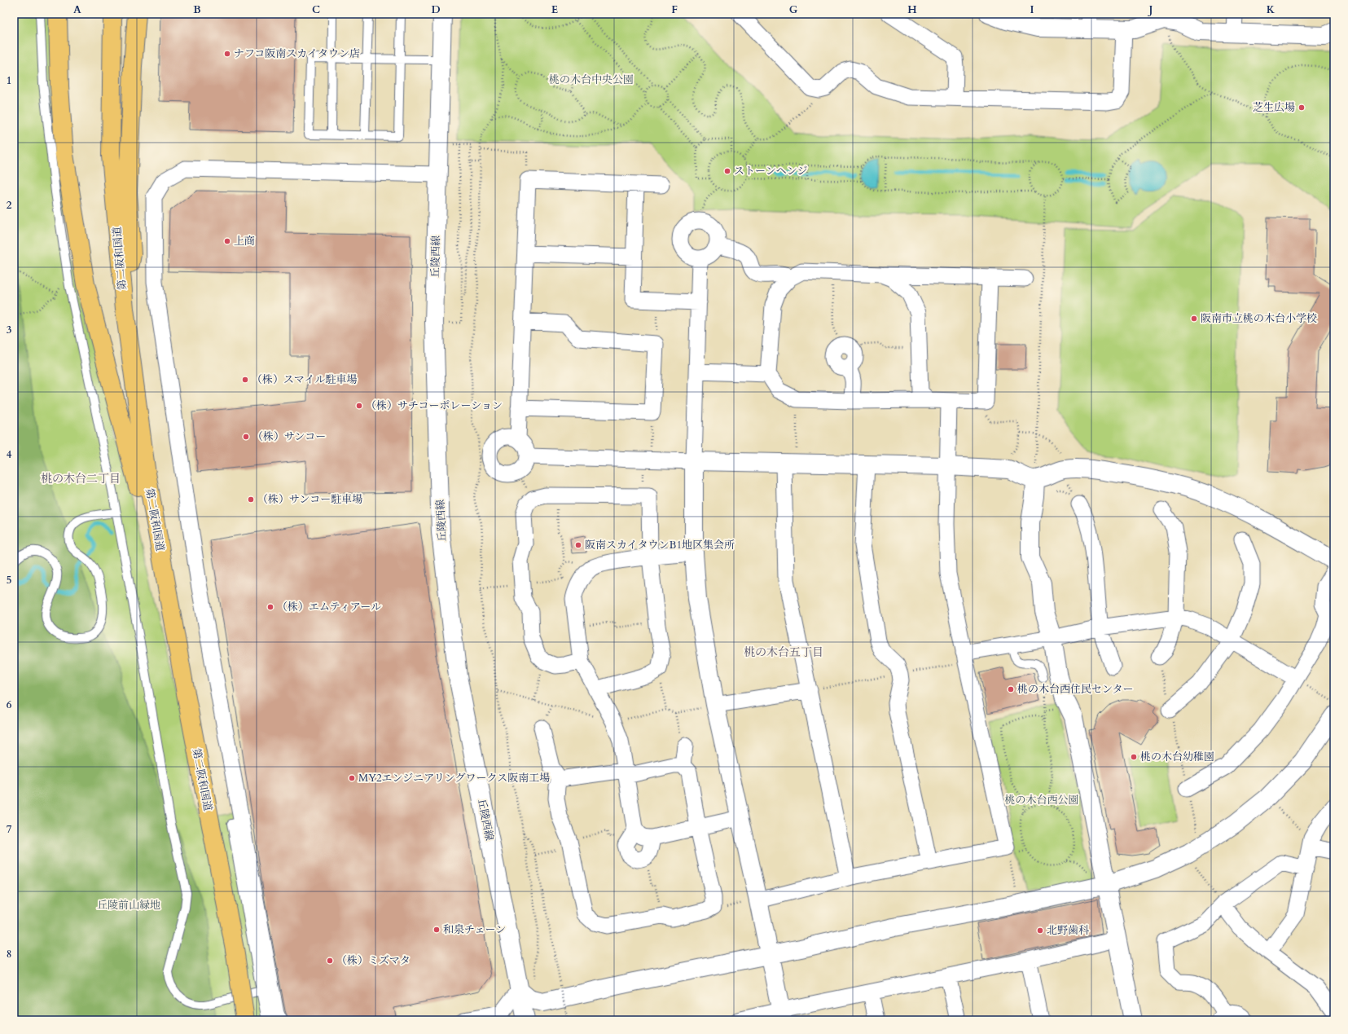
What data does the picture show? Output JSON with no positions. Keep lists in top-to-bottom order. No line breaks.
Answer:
{"streets":{"highway":["第二阪和国道"],"street":["丘陵西線"]},"districts":["桃の木台二丁目","桃の木台五丁目"],"parks":["桃の木台中央公園","桃の木台西公園","丘陵前山緑地"],"places":["ナフコ阪南スカイタウン店","芝生広場","ストーンヘンジ","上商","阪南市立桃の木台小学校","（株）スマイル駐車場","（株）サチコーポレーション","（株）サンコー","（株）サンコー駐車場","阪南スカイタウンB1地区集会所","（株）エムティアール","桃の木台西住民センター","桃の木台幼稚園","MY2エンジニアリングワークス阪南工場","和泉チェーン","北野歯科","（株）ミズマタ"],"grid":{"columns":["A","B","C","D","E","F","G","H","I","J","K"],"rows":["1","2","3","4","5","6","7","8"]}}
